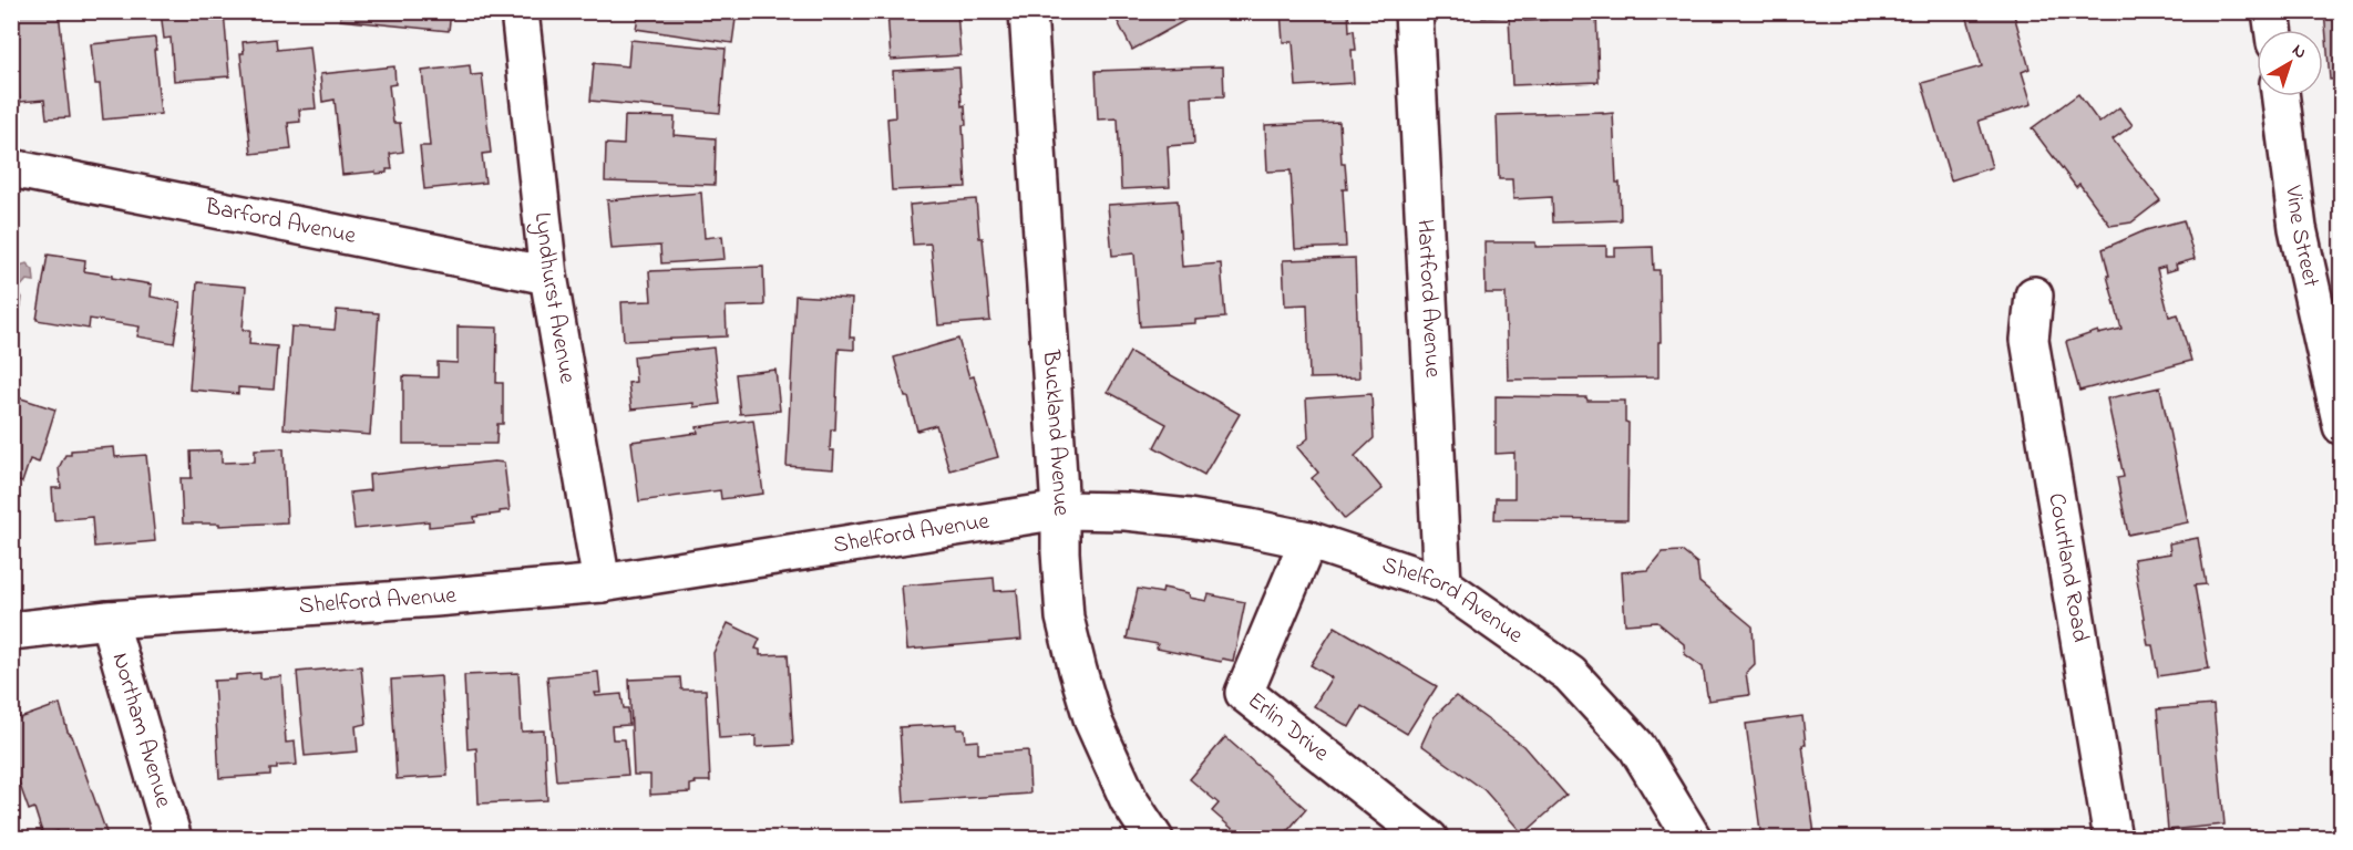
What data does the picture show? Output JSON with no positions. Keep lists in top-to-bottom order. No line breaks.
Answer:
{"streets":{"street":["Barford Avenue","Vine Street","Lyndhurst Avenue","Hartford Avenue","Buckland Avenue","Shelford Avenue","Courtland Road","Erlin Drive","Northam Avenue"]},"crossings":[["Barford Avenue","Lyndhurst Avenue"],["Lyndhurst Avenue","Shelford Avenue"],["Hartford Avenue","Shelford Avenue"],["Buckland Avenue","Shelford Avenue"],["Shelford Avenue","Erlin Drive"],["Shelford Avenue","Northam Avenue"]],"north":"top right"}
